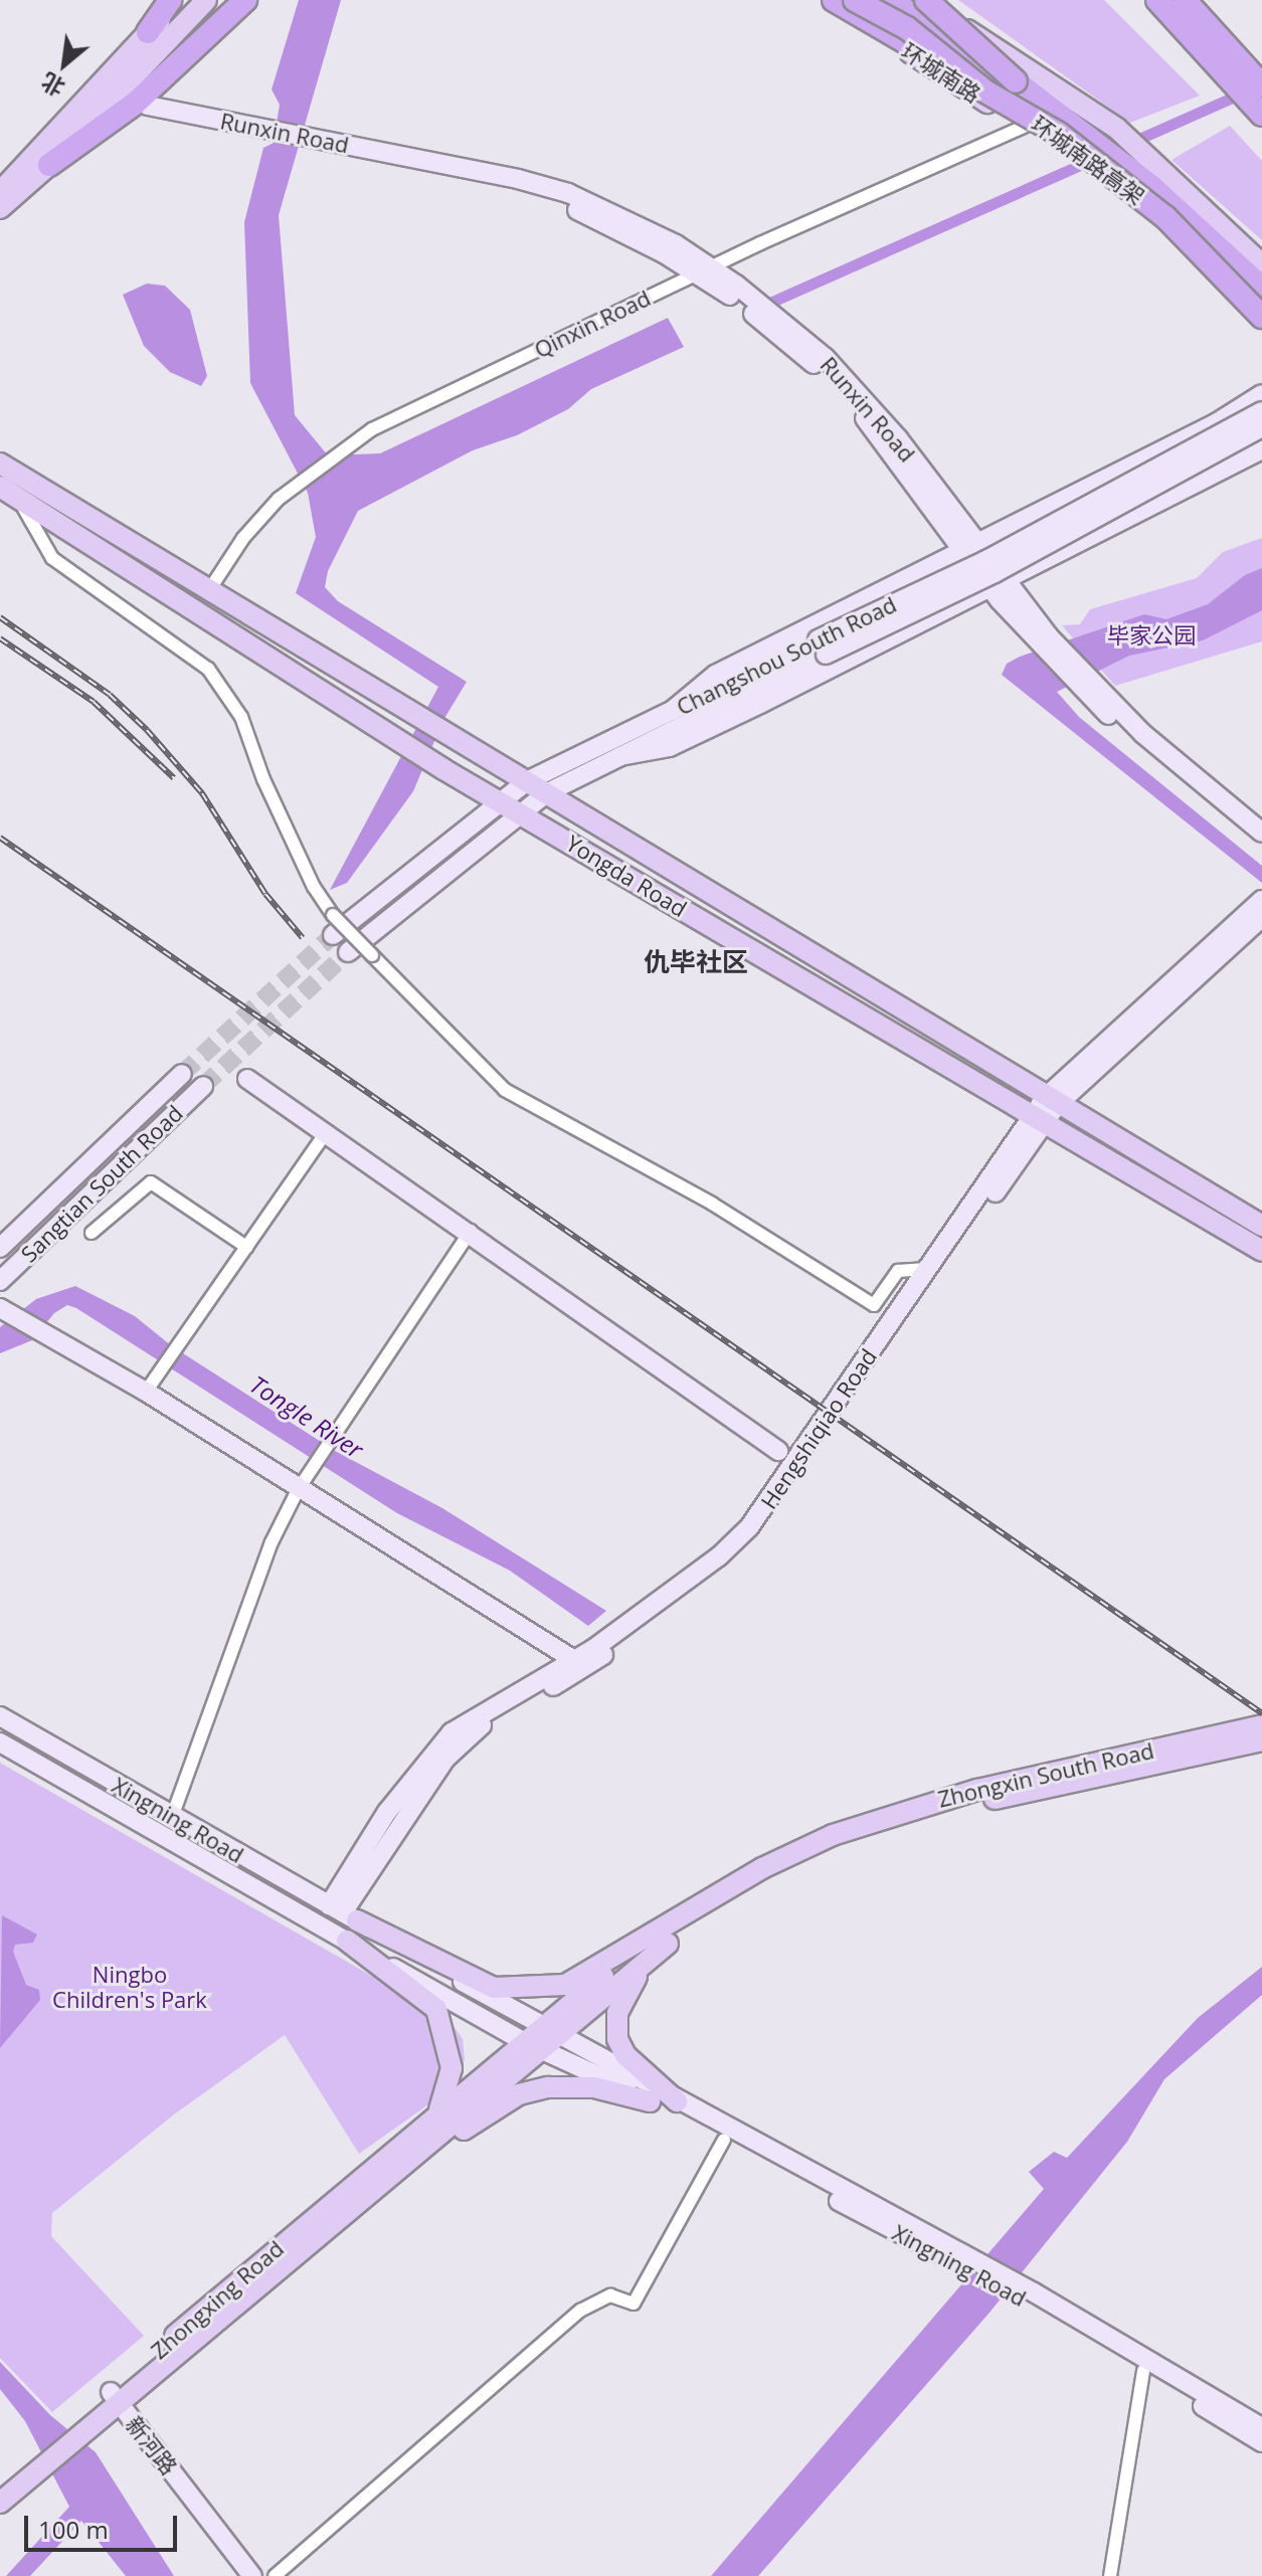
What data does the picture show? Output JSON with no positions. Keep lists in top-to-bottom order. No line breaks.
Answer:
{"streets":{"highway":["环城南路高架"],"main road":["环城南路","Runxin Road","Changshou South Road","Yongda Road","Sangtian South Road","Hengshiqiao Road","Zhongxin South Road","Xingning Road","Zhongxing Road","新河路"],"street":["Qinxin Road"]},"crossings":[["环城南路","环城南路高架"],["环城南路","Qinxin Road"],["Runxin Road","Qinxin Road"],["Qinxin Road","Yongda Road"],["Changshou South Road","Yongda Road"],["Yongda Road","Hengshiqiao Road"],["Hengshiqiao Road","Xingning Road"],["Zhongxin South Road","Zhongxing Road"],["Xingning Road","Zhongxing Road"],["Zhongxing Road","新河路"]],"districts":["仇毕社区"],"water":["Tongle River"],"parks":["毕家公园","Ningbo Children's Park"],"scale_bar":"100 m","north":"bottom left"}
